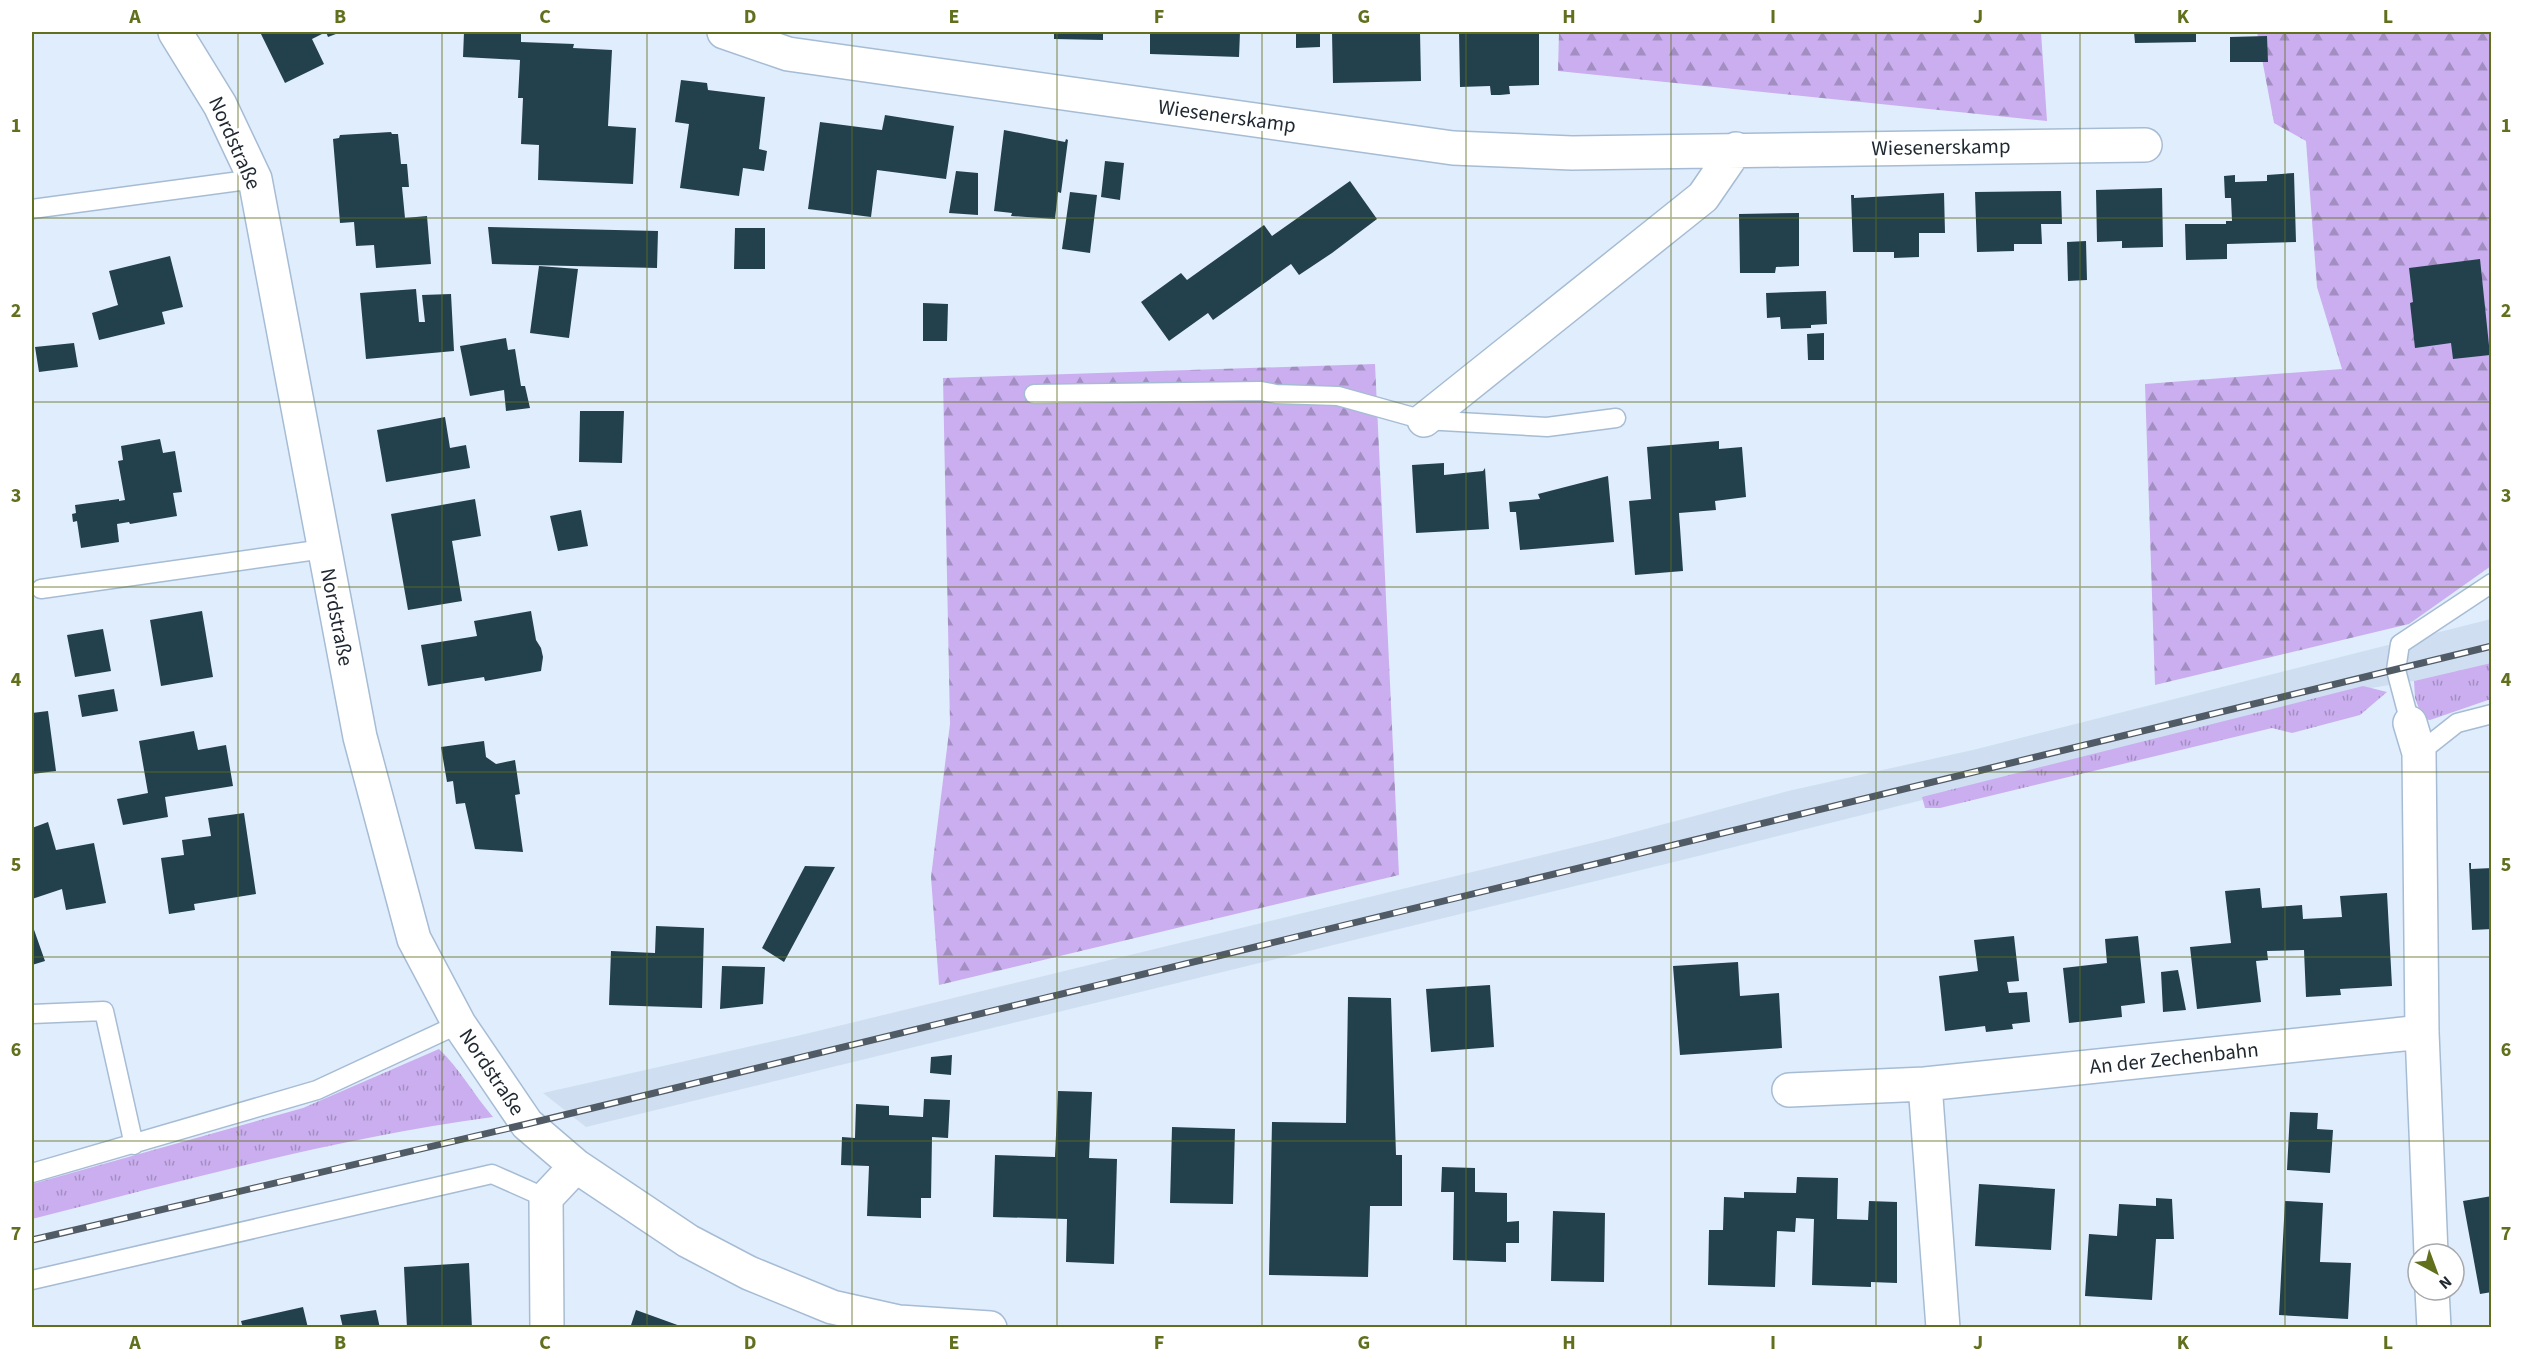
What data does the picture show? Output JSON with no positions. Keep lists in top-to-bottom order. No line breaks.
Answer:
{"streets":{"street":["Wiesenerskamp","Nordstraße","An der Zechenbahn"]},"north":"bottom right","grid":{"columns":["A","B","C","D","E","F","G","H","I","J","K","L"],"rows":["1","2","3","4","5","6","7"]}}
